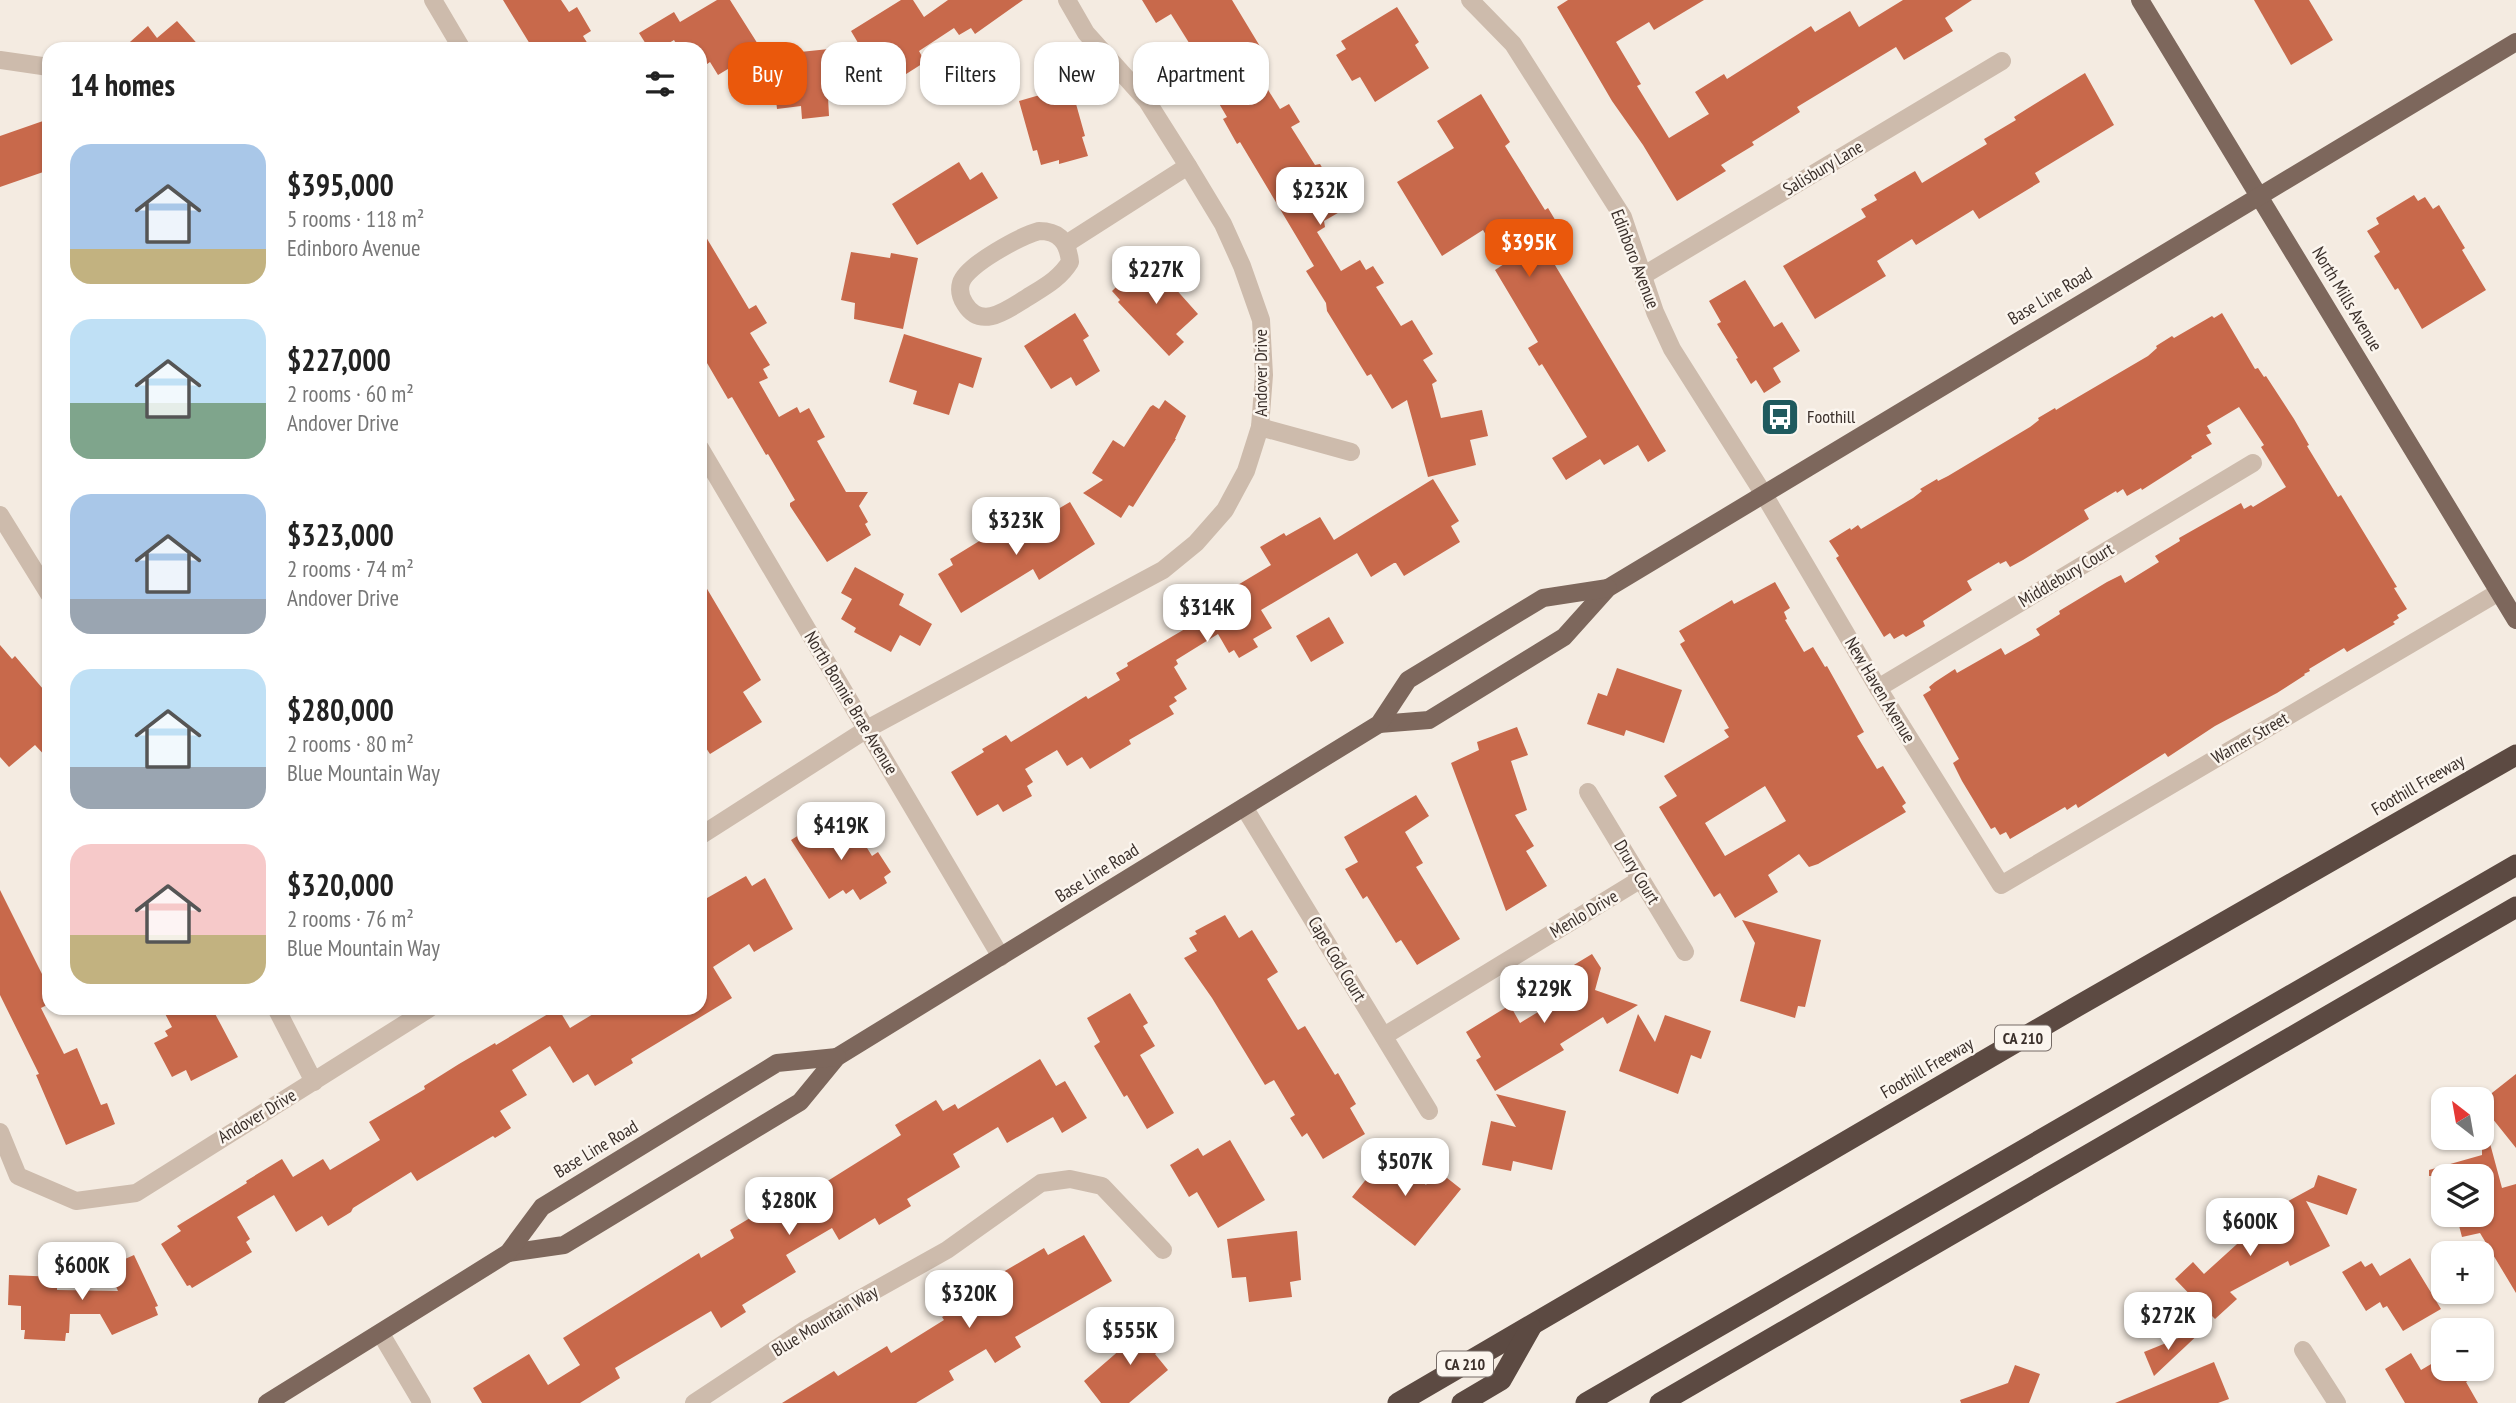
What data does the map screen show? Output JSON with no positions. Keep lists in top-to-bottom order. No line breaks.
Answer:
{"streets":{"highway":["Foothill Freeway","CA 210"],"main road":["Base Line Road","North Mills Avenue"],"street":["Salisbury Lane","Edinboro Avenue","Andover Drive","Middlebury Court","New Haven Avenue","North Bonnie Brae Avenue","Warner Street","Drury Court","Menlo Drive","Cape Cod Court","Blue Mountain Way"]},"crossings":[["Salisbury Lane","Edinboro Avenue"],["Edinboro Avenue","Base Line Road"],["Edinboro Avenue","New Haven Avenue"],["Base Line Road","North Mills Avenue"],["Base Line Road","New Haven Avenue"],["Base Line Road","North Bonnie Brae Avenue"],["Base Line Road","Cape Cod Court"],["North Mills Avenue","Warner Street"],["Andover Drive","North Bonnie Brae Avenue"],["Middlebury Court","New Haven Avenue"],["New Haven Avenue","Warner Street"],["Drury Court","Menlo Drive"],["Menlo Drive","Cape Cod Court"]],"places":{"bus stop":["Foothill"]},"north":"top left","page":{"chip":["Buy","Rent","Filters","New","Apartment"],"heading":"14 homes","list":[{"name":"$395,000","note":"5 rooms · 118 m² · Edinboro Avenue"},{"name":"$227,000","note":"2 rooms · 60 m² · Andover Drive"},{"name":"$323,000","note":"2 rooms · 74 m² · Andover Drive"},{"name":"$280,000","note":"2 rooms · 80 m² · Blue Mountain Way"},{"name":"$320,000","note":"2 rooms · 76 m² · Blue Mountain Way"}],"price":["$232K","$395K","$227K","$323K","$314K","$419K","$229K","$507K","$280K","$600K","$600K","$320K","$272K","$555K"],"map_buttons":["+","−"]}}
